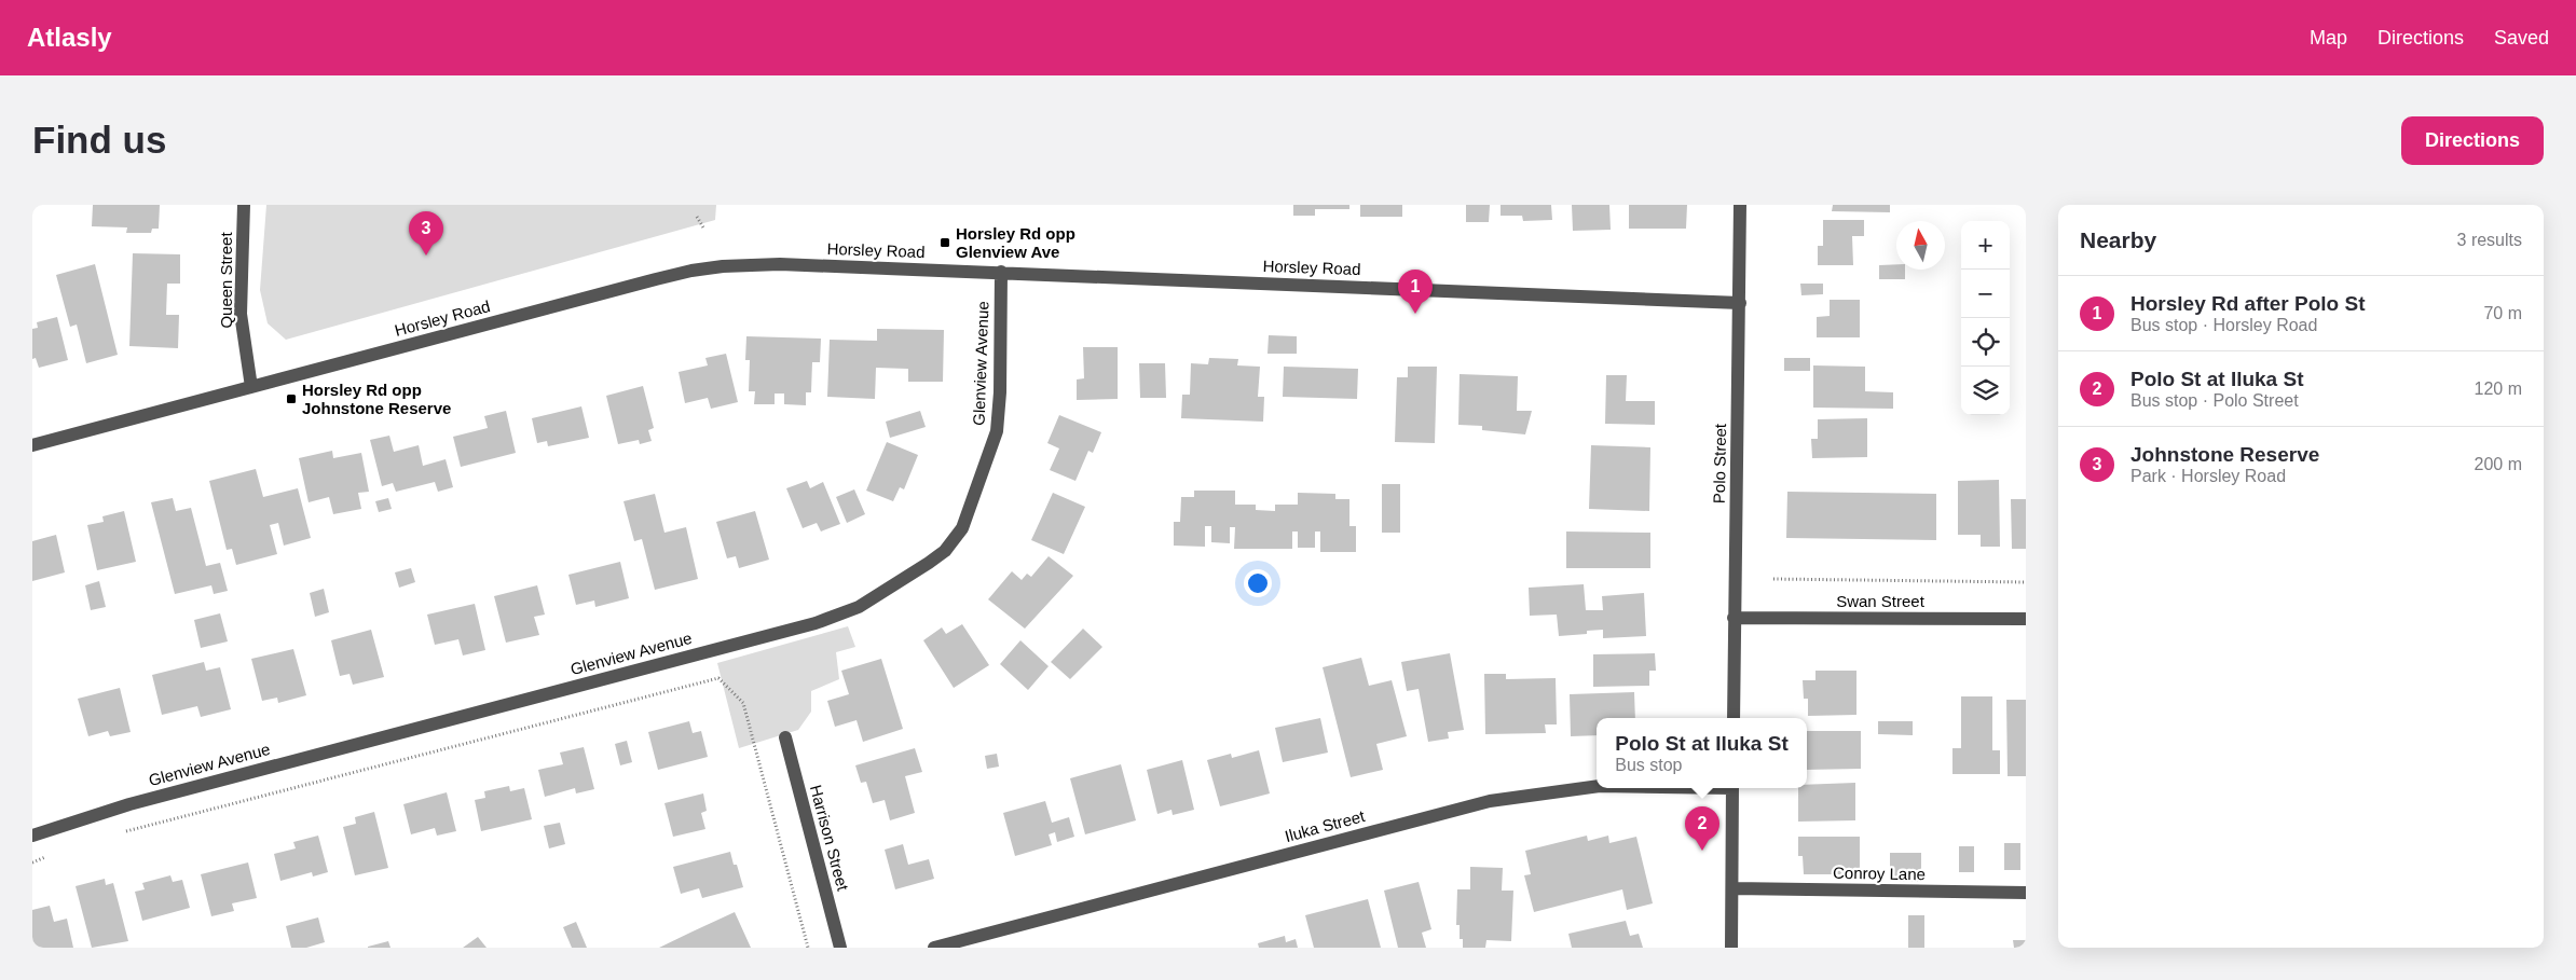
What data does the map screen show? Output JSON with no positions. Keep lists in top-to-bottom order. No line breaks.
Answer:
{"streets":{"street":["Horsley Road","Queen Street","Glenview Avenue","Polo Street","Swan Street","Iluka Street","Harrison Street","Conroy Lane"]},"crossings":[["Horsley Road","Queen Street"],["Horsley Road","Glenview Avenue"],["Horsley Road","Polo Street"],["Polo Street","Swan Street"]],"places":{"transit":["Horsley Rd opp Glenview Ave","Horsley Rd opp Johnstone Reserve"]},"north":"top","page":{"header":"Atlasly","nav":["Map","Directions","Saved"],"buttons":"Directions","title":"Find us","heading":["Nearby","3 results"],"pins":["3","1","2"],"map_buttons":["+","−"],"list":[{"mark":"1","name":"Horsley Rd after Polo St","note":"Bus stop · Horsley Road","value":"70 m"},{"mark":"2","name":"Polo St at Iluka St","note":"Bus stop · Polo Street","value":"120 m"},{"mark":"3","name":"Johnstone Reserve","note":"Park · Horsley Road","value":"200 m"}],"popup":["Polo St at Iluka St","Bus stop"]}}
